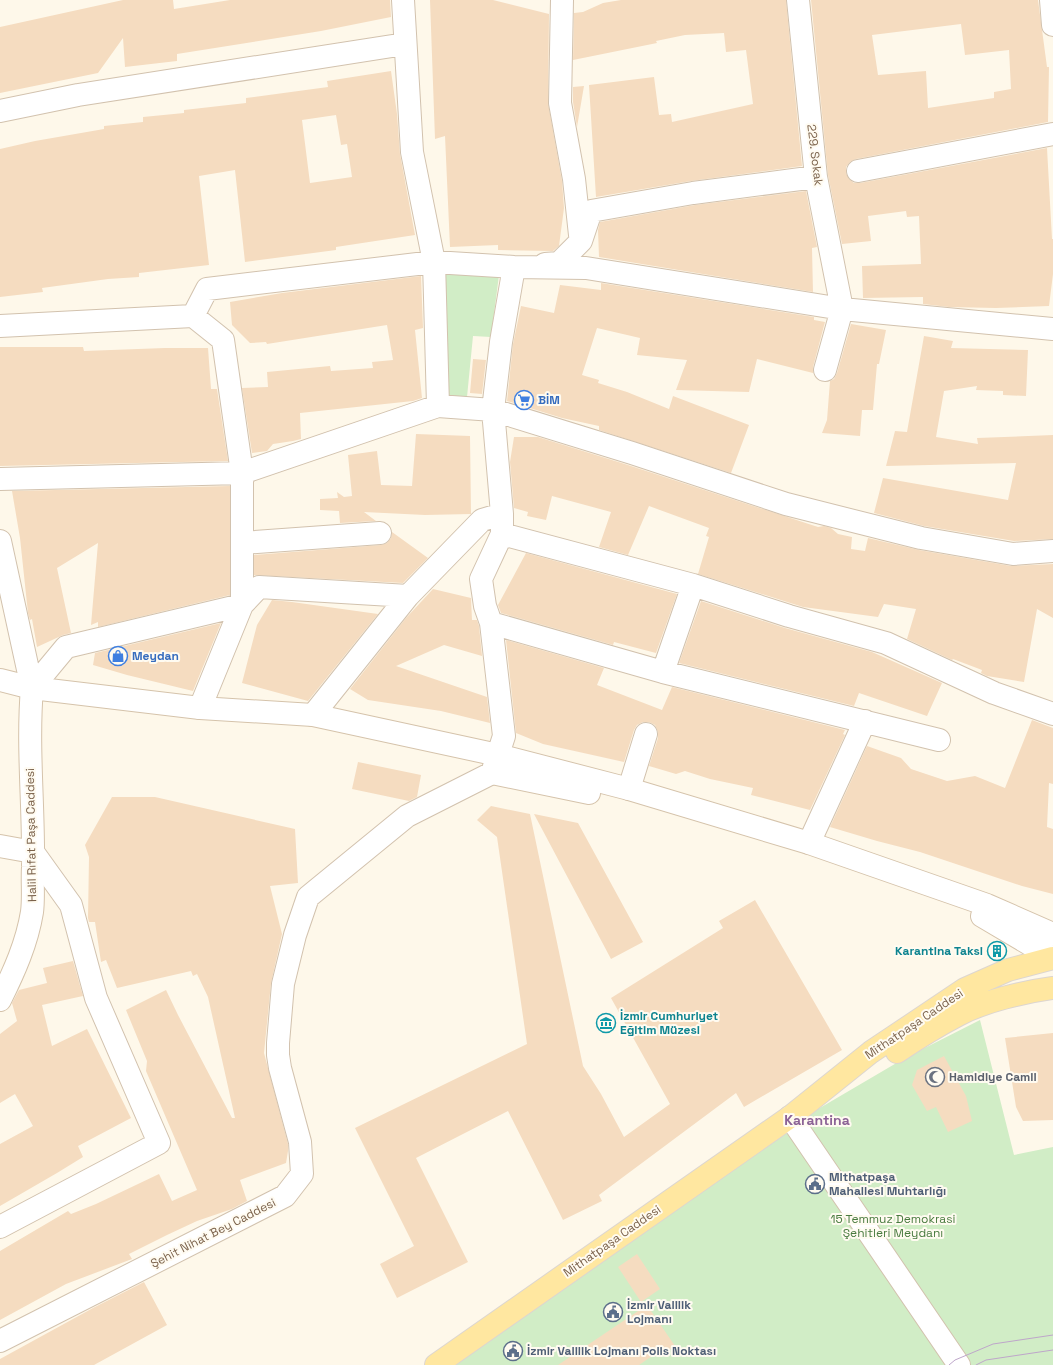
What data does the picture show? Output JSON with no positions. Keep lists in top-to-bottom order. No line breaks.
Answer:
{"streets":{"main road":["Mithatpaşa Caddesi"],"street":["229. Sokak","Halil Rıfat Paşa Caddesi","Şehit Nihat Bey Caddesi"]},"districts":["Karantina"],"parks":["15 Temmuz Demokrasi Şehitleri Meydanı"],"places":{"supermarket":["BİM"],"shop":["Meydan"],"building":["Karantina Taksi"],"museum":["İzmir Cumhuriyet Eğitim Müzesi"],"mosque":["Hamidiye Camii"],"public building":["Mithatpaşa Mahallesi Muhtarlığı","İzmir Valilik Lojmanı","İzmir Valilik Lojmanı Polis Noktası"]}}
